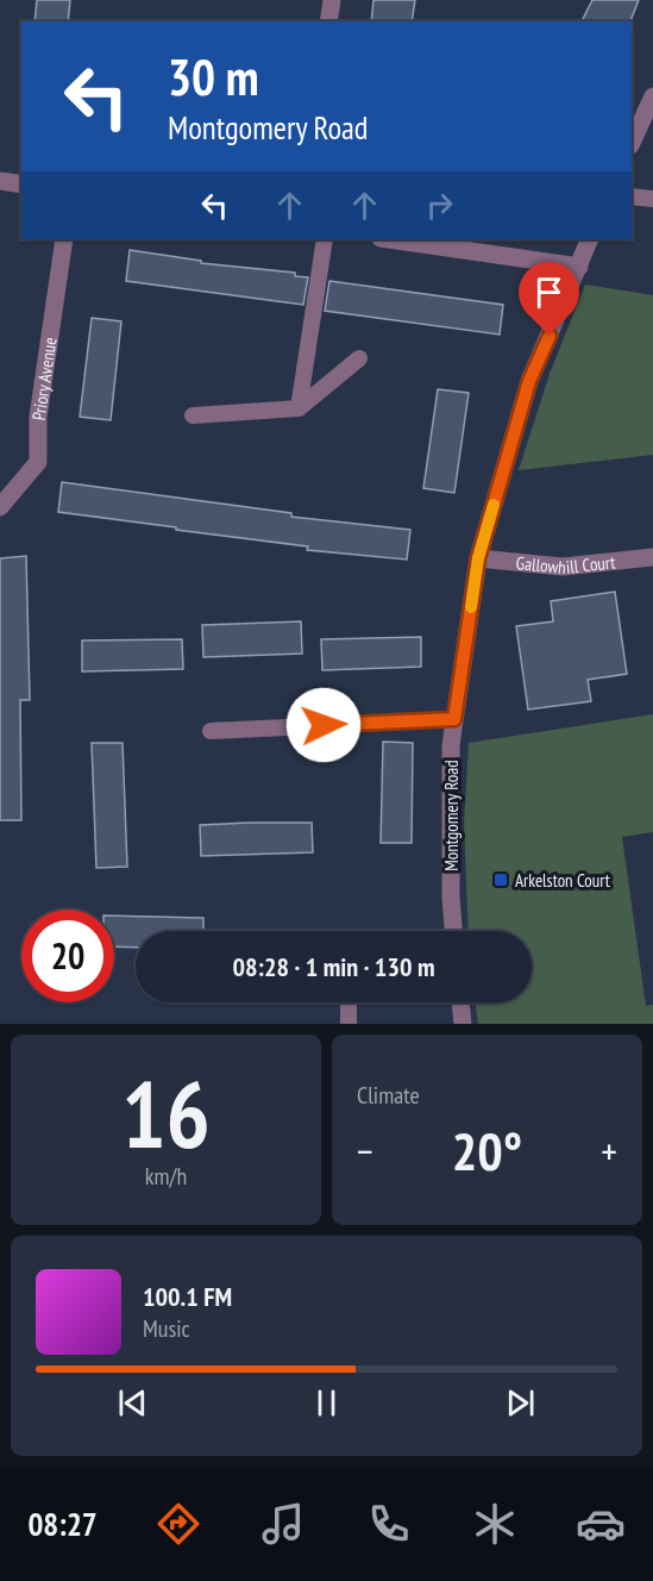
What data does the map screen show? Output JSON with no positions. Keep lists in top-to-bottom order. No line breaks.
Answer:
{"streets":{"street":["Priory Avenue","Gallowhill Court","Montgomery Road"]},"crossings":[["Gallowhill Court","Montgomery Road"]],"places":{"transit":["Arkelston Court"]},"page":{"turn":["30 m","Montgomery Road"],"limit":"20","trip":"08:28 · 1 min · 130 m","tile":[["16","km/h"],"Climate"],"heat":["−","20°","+"],"song":["100.1 FM","Music"],"tabs":"08:27"}}
